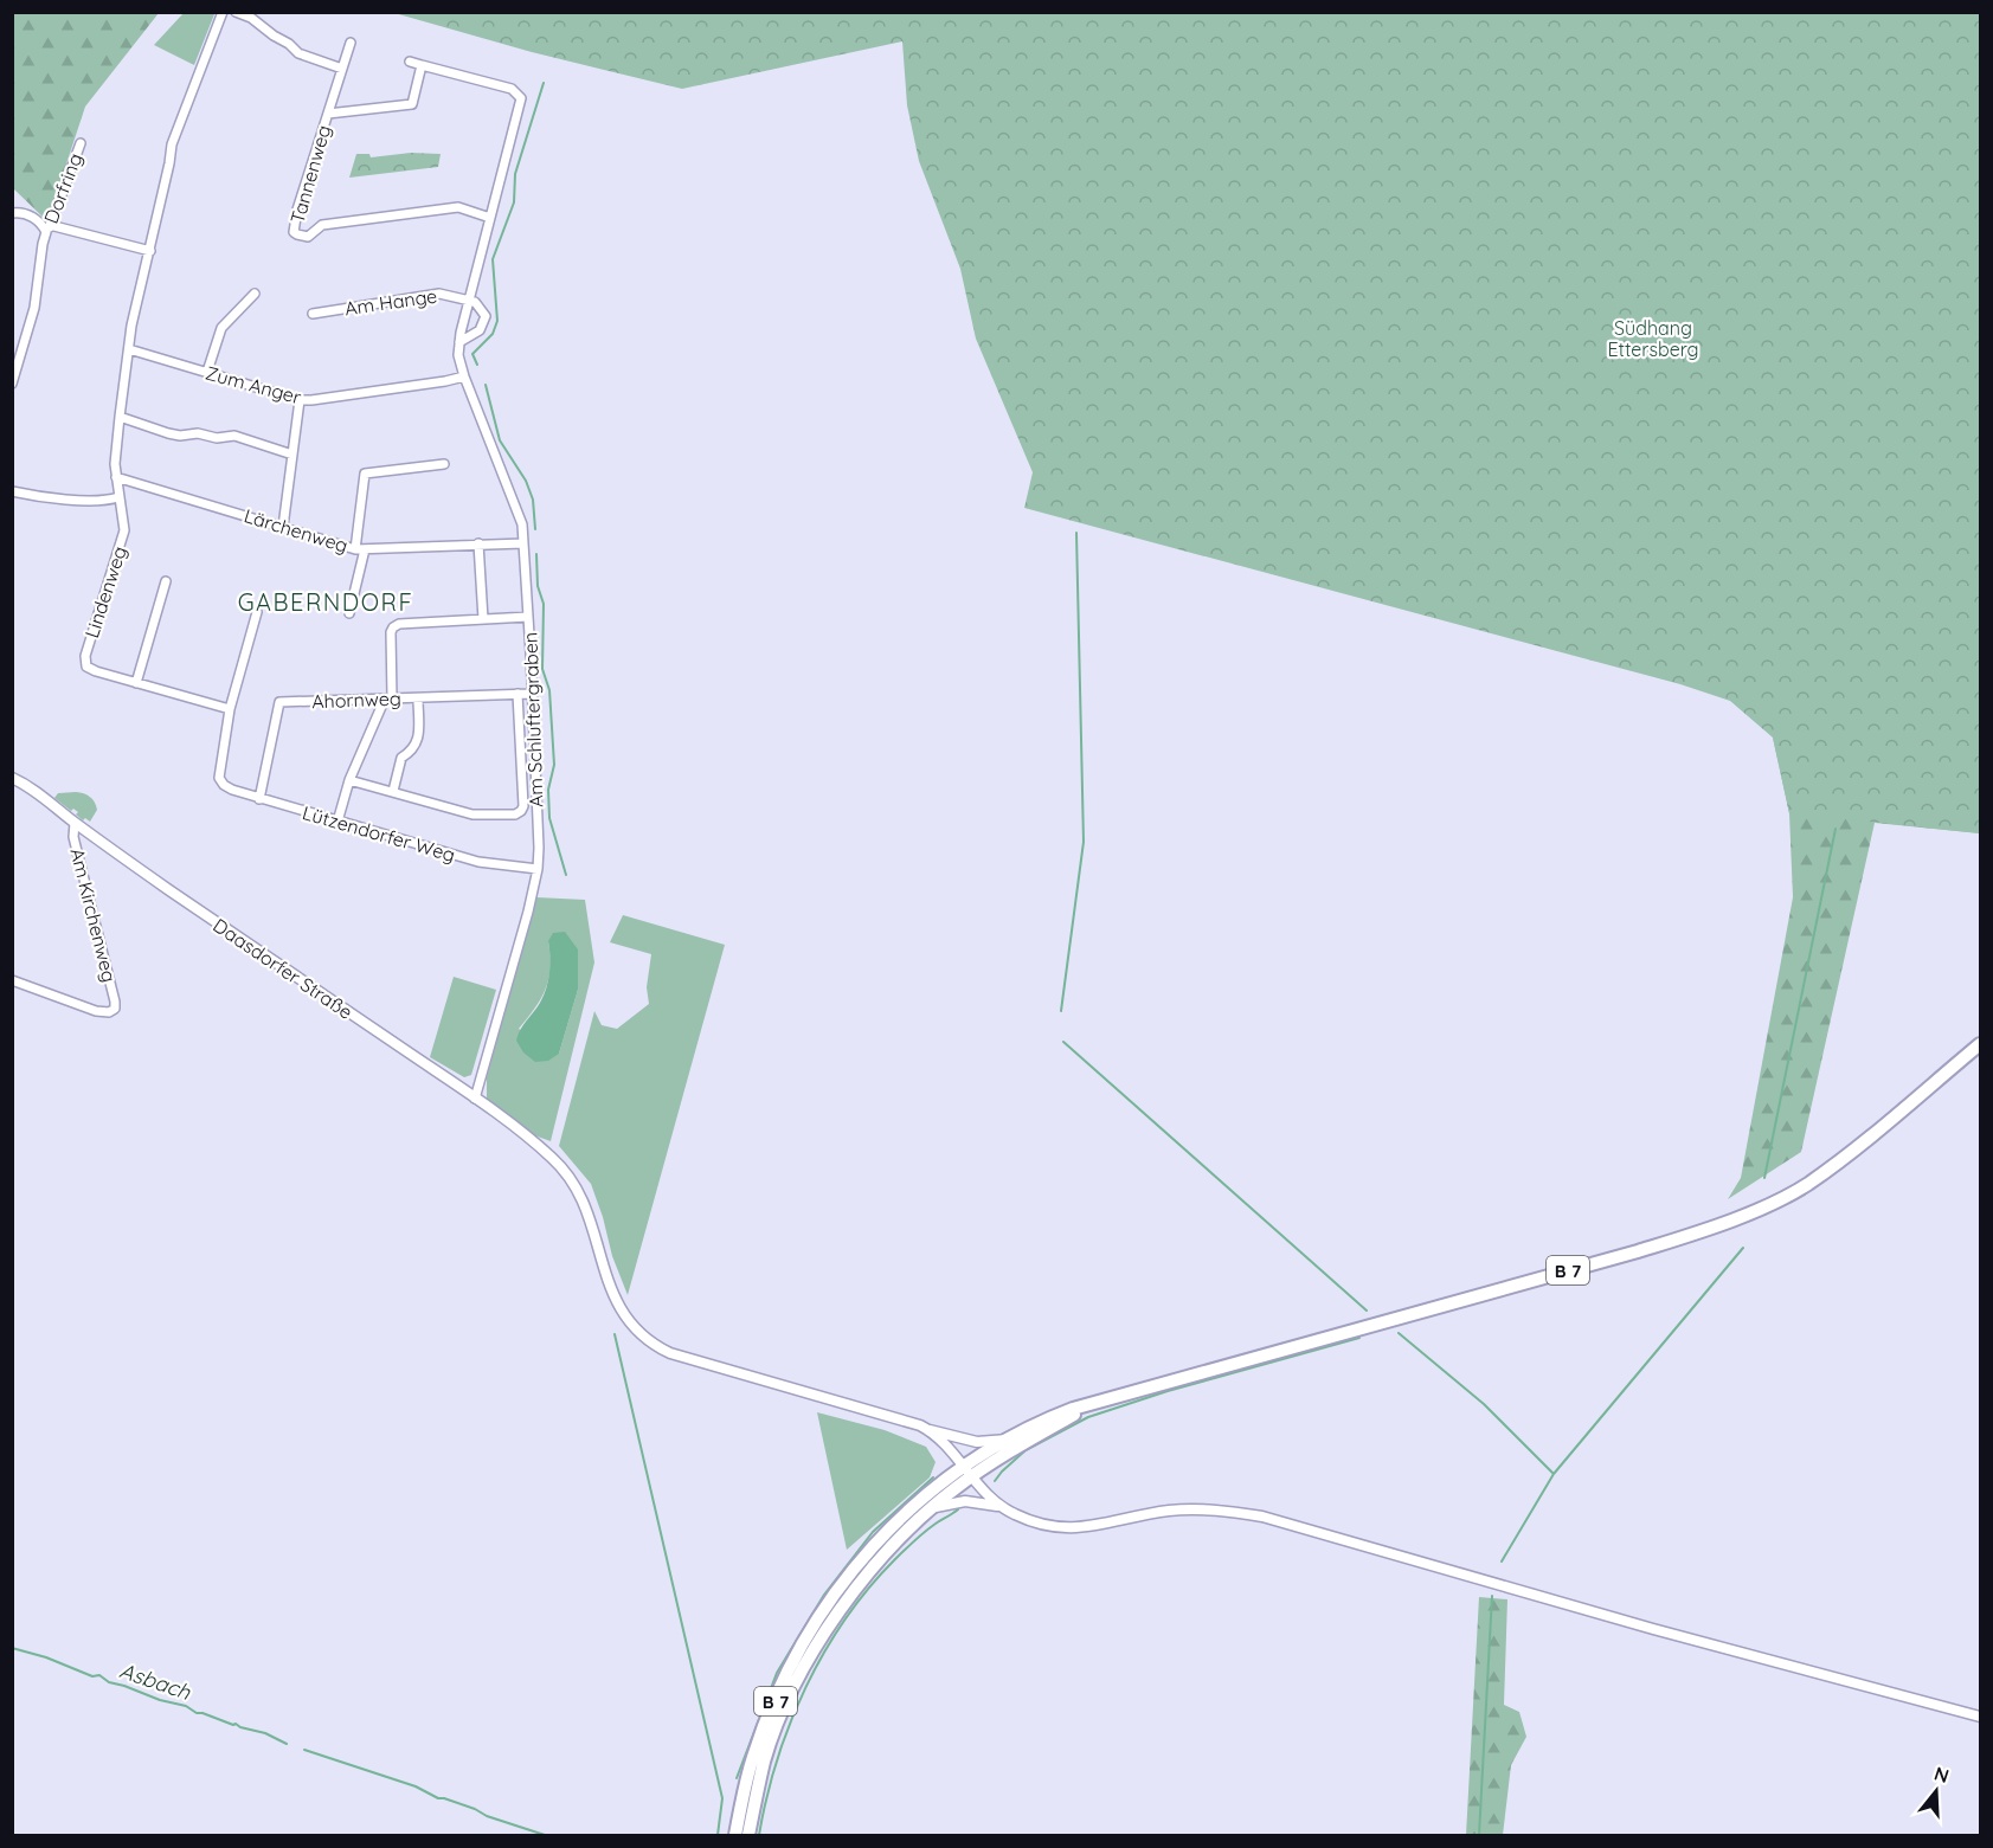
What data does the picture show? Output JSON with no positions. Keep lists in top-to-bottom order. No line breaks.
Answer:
{"streets":{"main road":["B 7"],"street":["Tannenweg","Dorfring","Am Hange","Zum Anger","Lärchenweg","Lindenweg","Ahornweg","Am Schluftergraben","Lützendorfer Weg","Am Kirchenweg","Daasdorfer Straße"]},"crossings":[["Tannenweg","Am Schluftergraben"],["Am Hange","Am Schluftergraben"],["Zum Anger","Lindenweg"],["Zum Anger","Am Schluftergraben"],["Lärchenweg","Lindenweg"],["Lärchenweg","Am Schluftergraben"],["Lindenweg","Lützendorfer Weg"],["Ahornweg","Am Schluftergraben"],["Ahornweg","Lützendorfer Weg"],["Am Schluftergraben","Lützendorfer Weg"],["Am Schluftergraben","Daasdorfer Straße"],["Am Kirchenweg","Daasdorfer Straße"],["Daasdorfer Straße","B 7"]],"districts":["GABERNDORF"],"water":["Asbach"],"parks":["Südhang Ettersberg"],"north":"top"}
